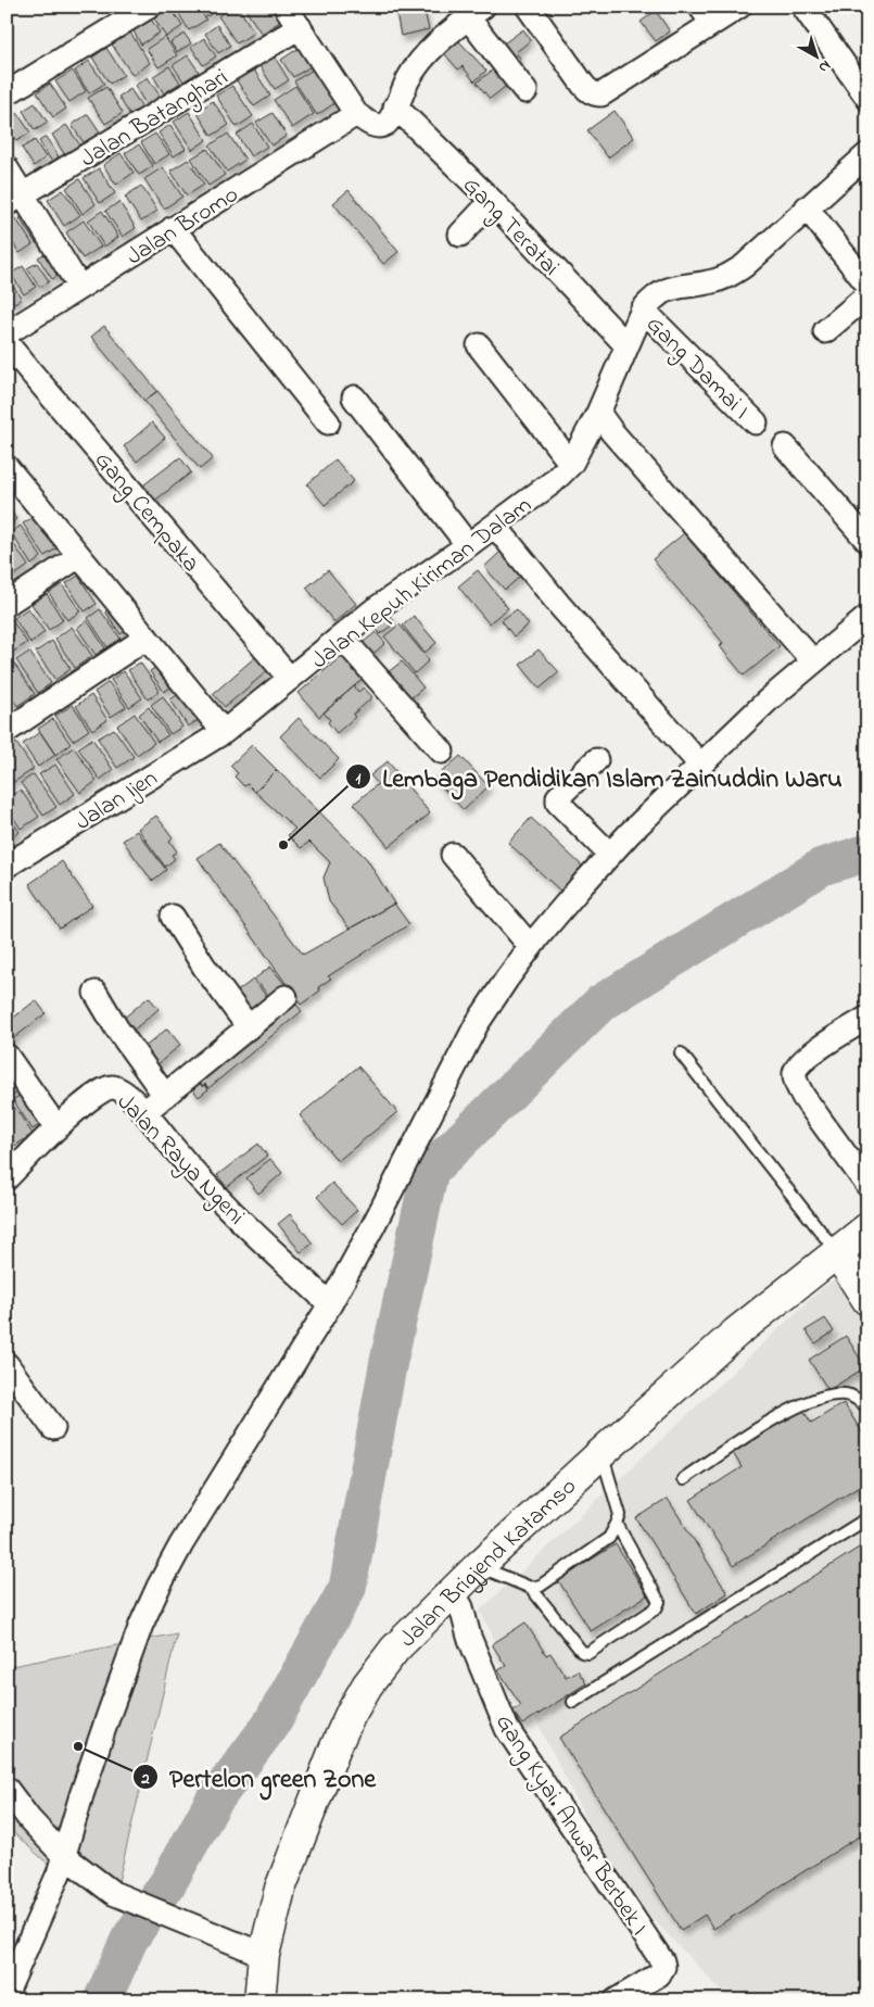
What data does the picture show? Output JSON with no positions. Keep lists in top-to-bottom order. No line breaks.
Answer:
{"streets":{"street":["Jalan Batanghari","Jalan Bromo","Gang Teratai","Gang Damai I","Gang Cempaka","Jalan Kepuh Kiriman Dalam","Jalan Ijen","Jalan Raya Ngeni","Jalan Brigjend Katamso","Gang Kyai. Anwar Berbek I"]},"crossings":[["Gang Teratai","Jalan Kepuh Kiriman Dalam"],["Gang Damai I","Jalan Kepuh Kiriman Dalam"],["Gang Cempaka","Jalan Kepuh Kiriman Dalam"],["Jalan Kepuh Kiriman Dalam","Jalan Ijen"],["Jalan Brigjend Katamso","Gang Kyai. Anwar Berbek I"]],"places":["Lembaga Pendidikan Islam Zainuddin Waru","Pertelon green Zone"],"north":"bottom right"}
